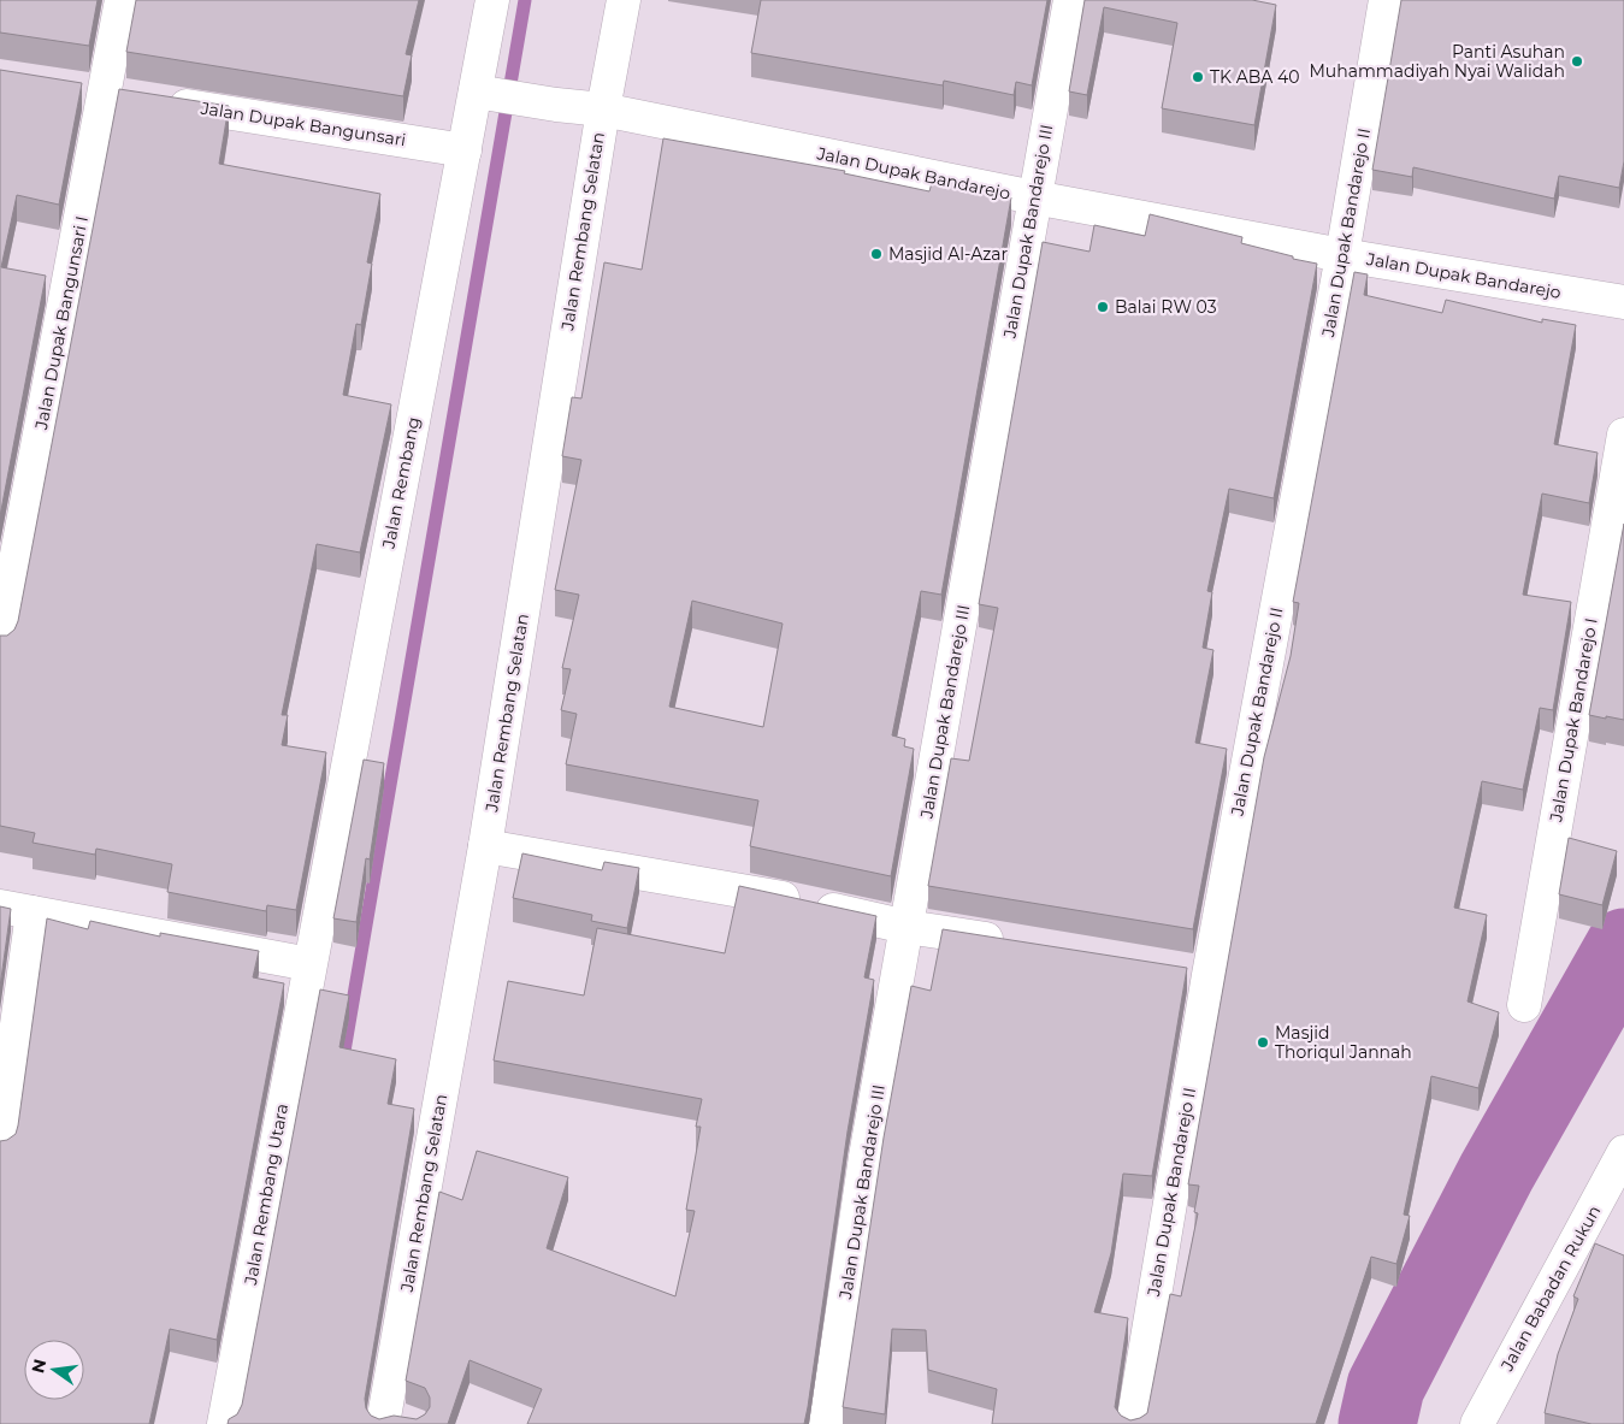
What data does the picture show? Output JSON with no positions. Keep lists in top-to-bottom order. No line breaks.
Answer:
{"streets":{"street":["Jalan Dupak Bangunsari","Jalan Dupak Bandarejo","Jalan Rembang Selatan","Jalan Dupak Bandarejo III","Jalan Dupak Bandarejo II","Jalan Dupak Bangunsari I","Jalan Rembang","Jalan Dupak Bandarejo I","Jalan Rembang Utara","Jalan Babadan Rukun"]},"crossings":[["Jalan Dupak Bangunsari","Jalan Dupak Bangunsari I"],["Jalan Dupak Bangunsari","Jalan Rembang"],["Jalan Dupak Bandarejo","Jalan Rembang Selatan"],["Jalan Dupak Bandarejo","Jalan Dupak Bandarejo III"],["Jalan Dupak Bandarejo","Jalan Dupak Bandarejo II"],["Jalan Dupak Bandarejo","Jalan Rembang"],["Jalan Rembang","Jalan Rembang Utara"]],"places":["Panti Asuhan Muhammadiyah Nyai Walidah","TK ABA 40","Masjid Al-Azar","Balai RW 03","Masjid Thoriqul Jannah"],"north":"left"}
